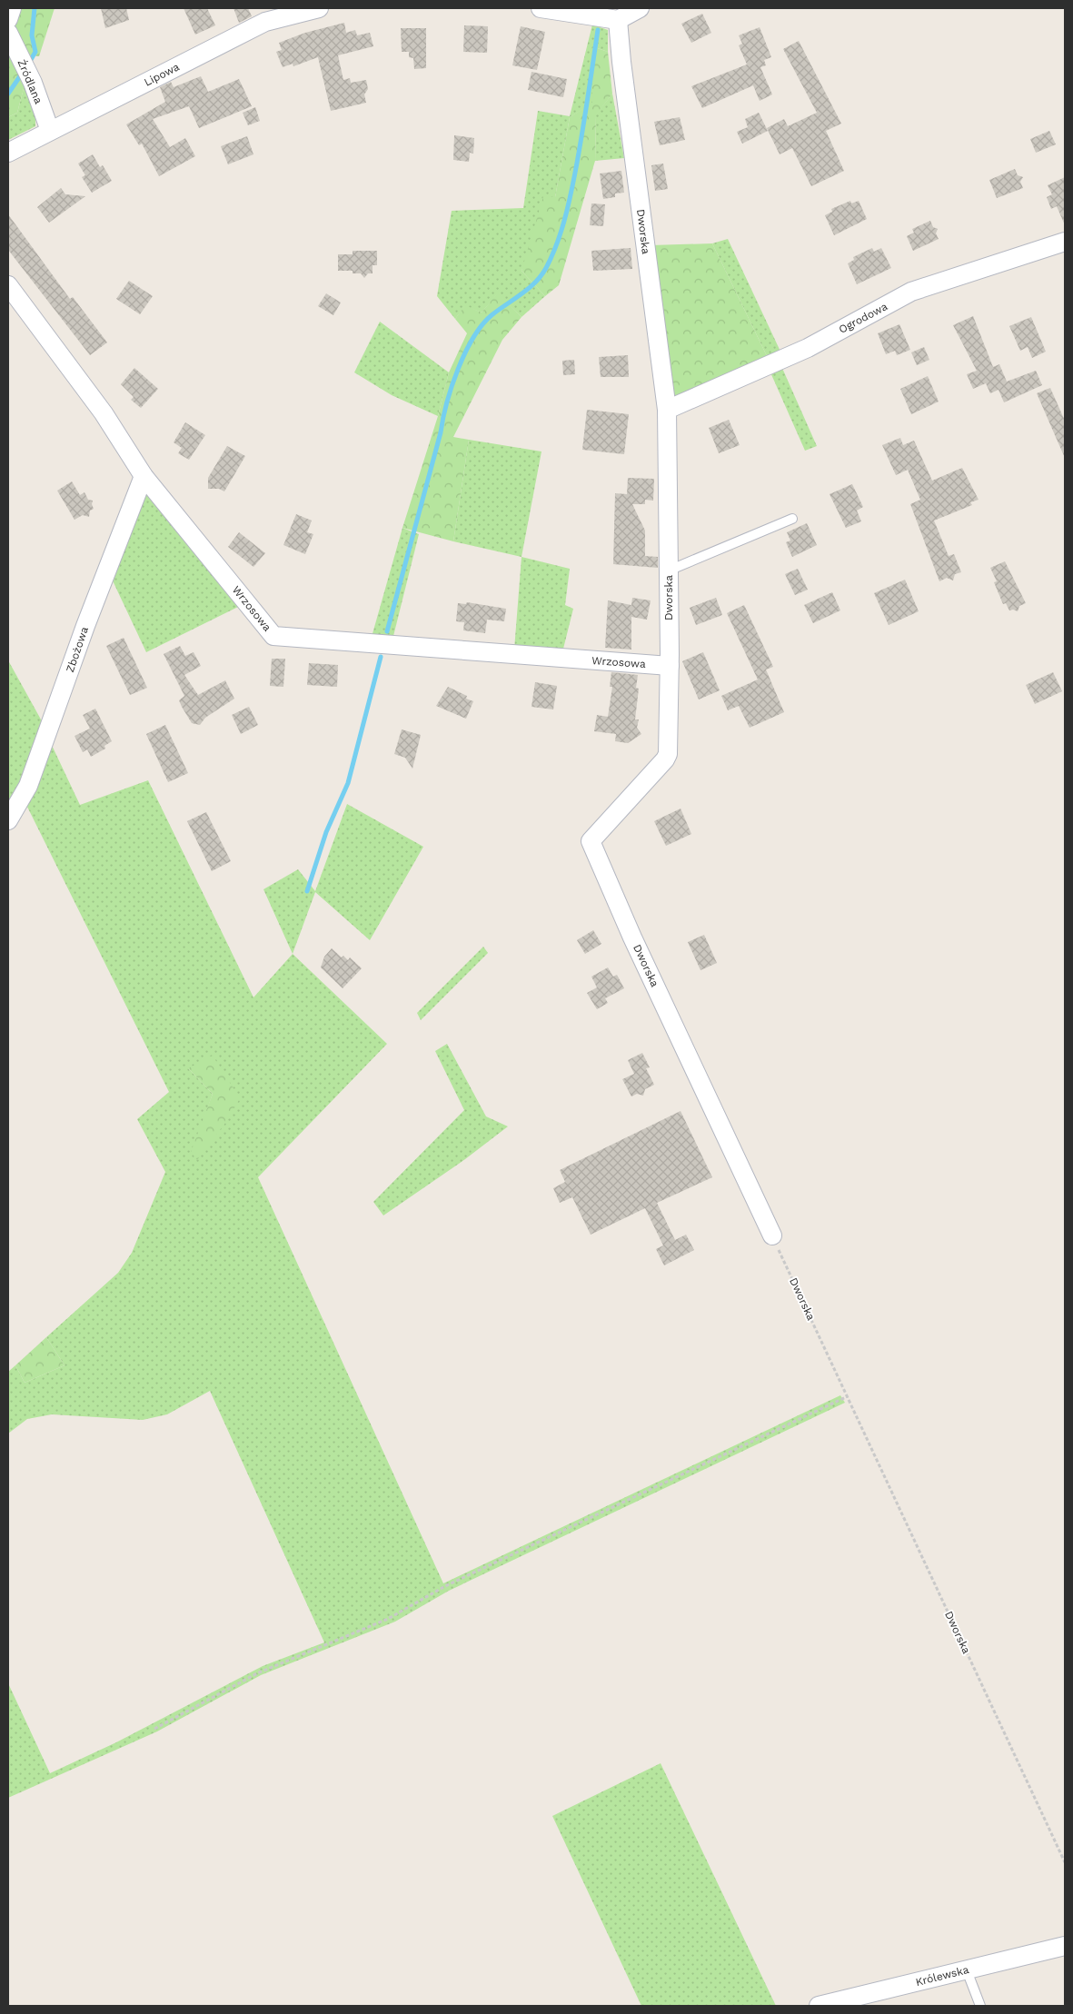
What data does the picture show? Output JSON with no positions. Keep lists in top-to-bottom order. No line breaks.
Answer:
{"streets":{"street":["Lipowa","Źródlana","Dworska","Ogrodowa","Wrzosowa","Zbożowa","Królewska"]},"crossings":[["Lipowa","Źródlana"],["Dworska","Ogrodowa"],["Dworska","Wrzosowa"],["Wrzosowa","Zbożowa"]]}
